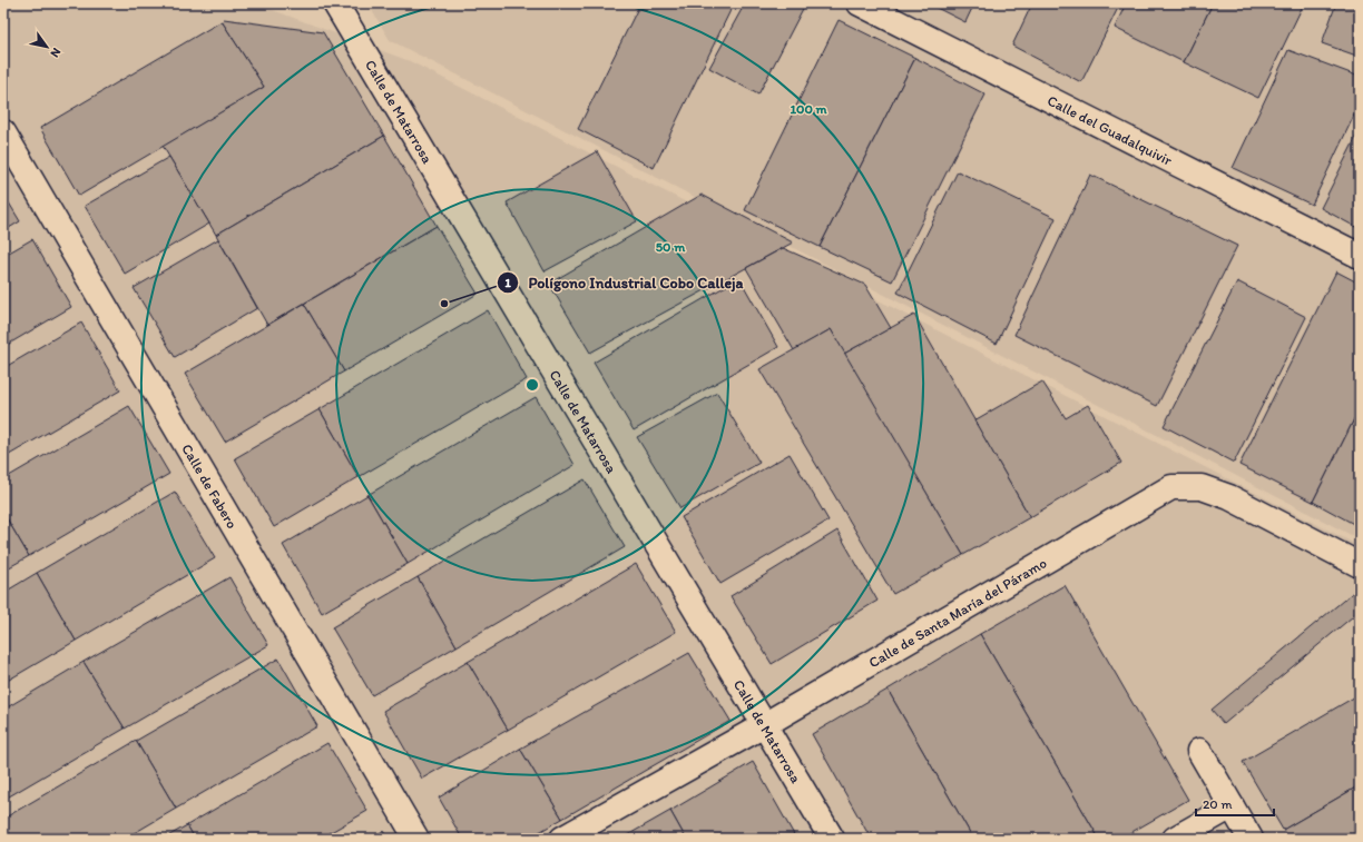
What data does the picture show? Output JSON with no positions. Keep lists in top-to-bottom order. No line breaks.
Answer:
{"streets":{"street":["Calle de Matarrosa","Calle del Guadalquivir","Calle de Fabero","Calle de Santa María del Páramo"]},"crossings":[["Calle de Matarrosa","Calle de Santa María del Páramo"]],"places":["Polígono Industrial Cobo Calleja"],"scale_bar":"20 m","north":"bottom right","rings":["100 m","50 m"]}
